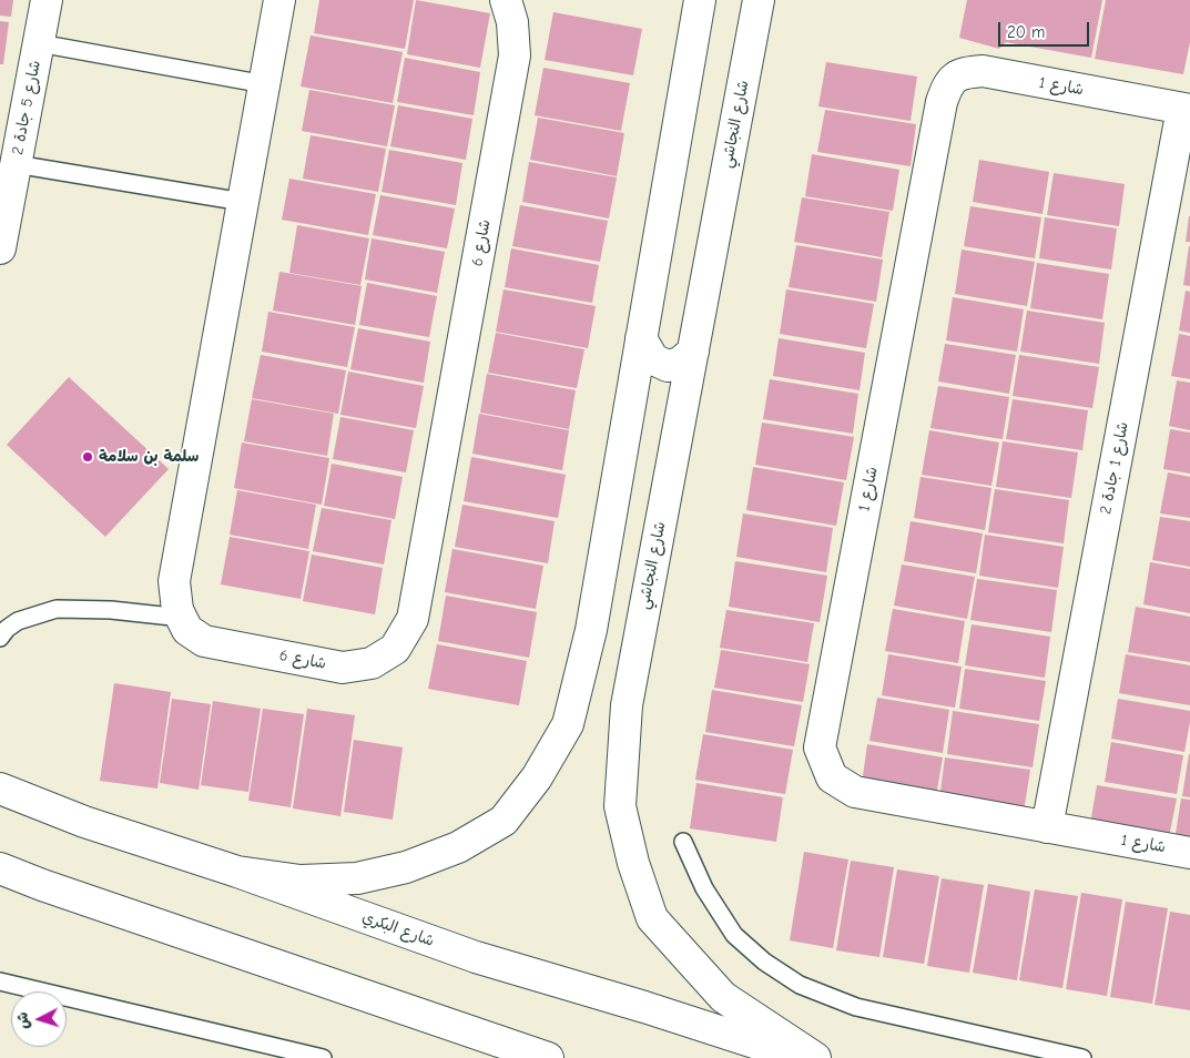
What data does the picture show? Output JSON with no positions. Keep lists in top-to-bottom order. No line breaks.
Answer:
{"streets":{"street":["شارع 1","شارع 5 جادة 2","شارع النجاشي","شارع 6","شارع 1 جادة 2","شارع البكري"]},"crossings":[["شارع 1","شارع 1 جادة 2"]],"places":["سلمة بن سلامة"],"scale_bar":"20 m","north":"left"}
